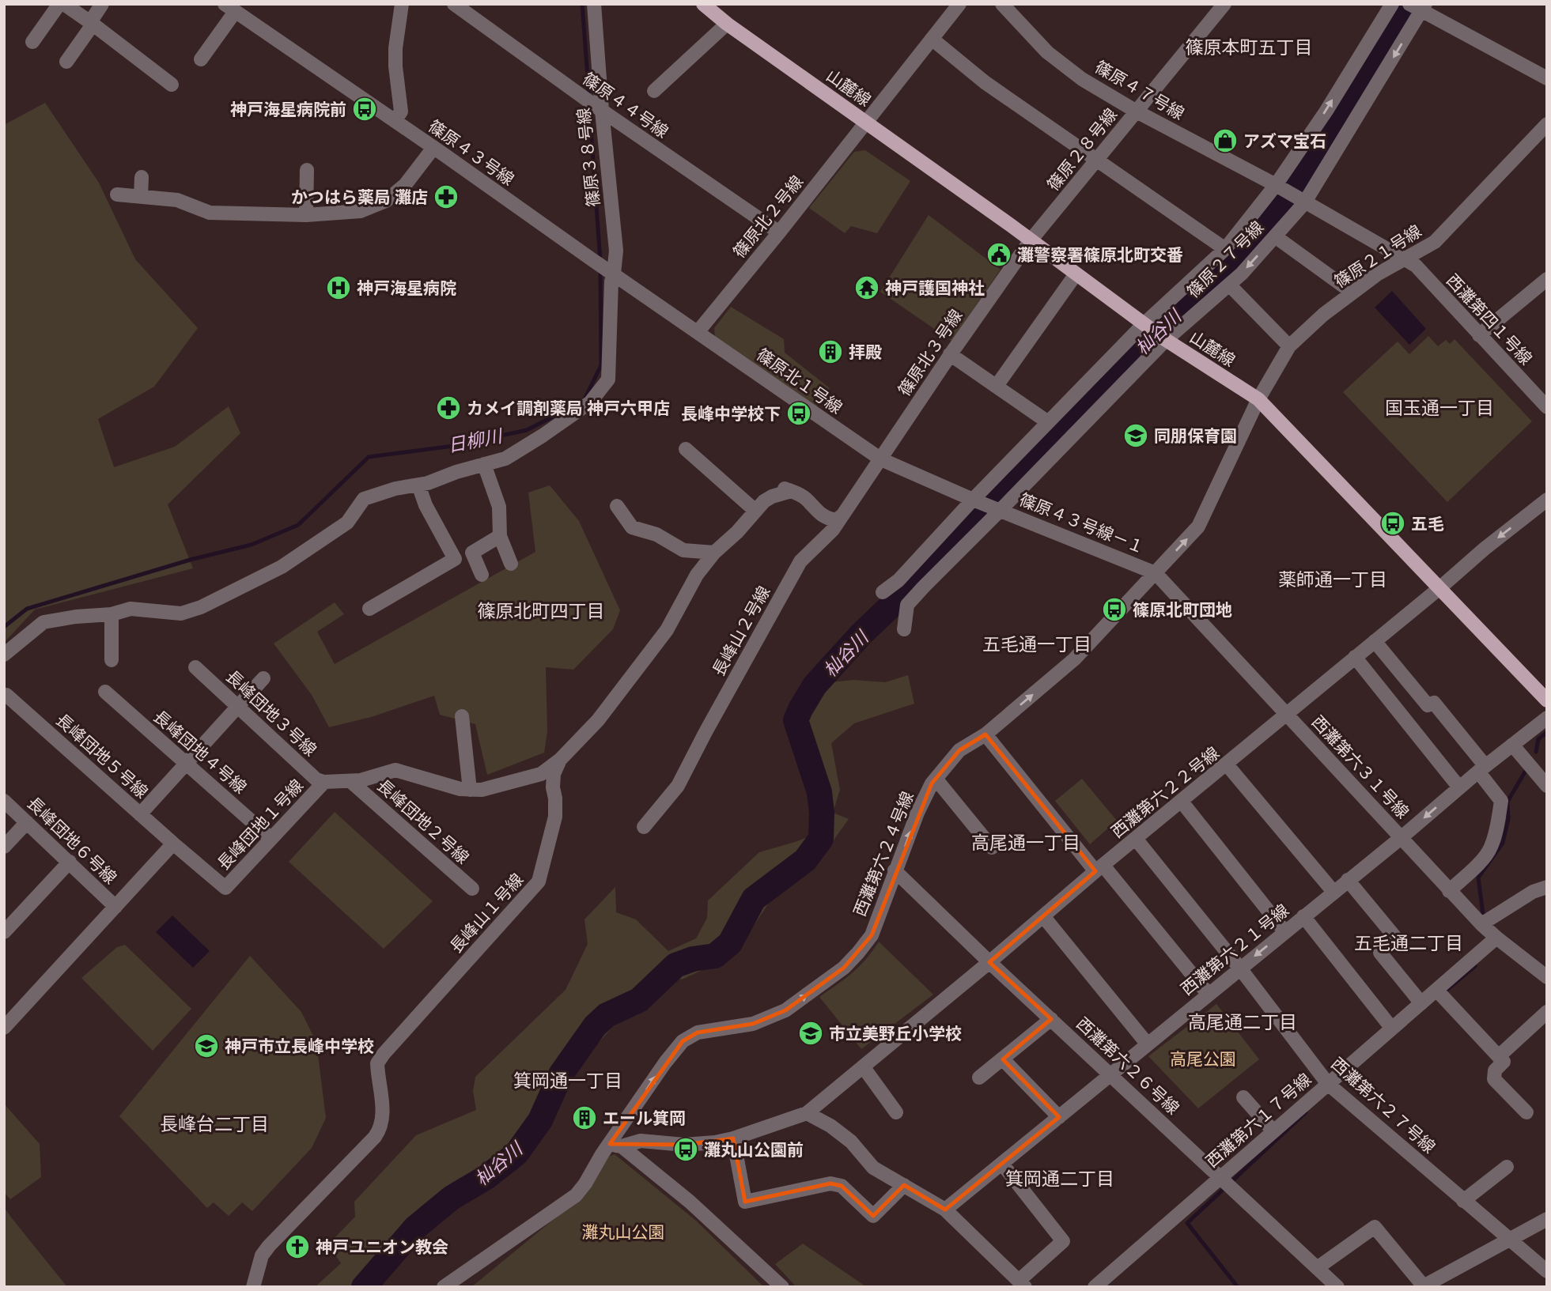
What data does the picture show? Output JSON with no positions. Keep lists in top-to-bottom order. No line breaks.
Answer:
{"streets":{"main road":["山麓線"],"street":["篠原４７号線","篠原４４号線","篠原２８号線","篠原４３号線","篠原３８号線","篠原北２号線","篠原２１号線","篠原２７号線","西灘第四１号線","篠原北３号線","篠原北１号線","篠原４３号線－１","長峰山２号線","長峰団地３号線","長峰団地４号線","長峰団地５号線","西灘第六３１号線","西灘第六２２号線","長峰団地２号線","長峰団地１号線","長峰団地６号線","西灘第六２４号線","長峰山１号線","西灘第六２１号線","西灘第六２６号線","西灘第六２７号線","西灘第六１７号線"]},"crossings":[["山麓線","篠原２８号線"],["山麓線","篠原北２号線"],["山麓線","篠原２１号線"],["山麓線","篠原２７号線"],["山麓線","篠原北３号線"],["山麓線","西灘第六２２号線"],["山麓線","西灘第六２４号線"],["篠原４７号線","篠原２８号線"],["篠原４７号線","篠原２７号線"],["篠原４４号線","篠原３８号線"],["篠原４４号線","篠原北２号線"],["篠原２８号線","篠原北３号線"],["篠原４３号線","篠原３８号線"],["篠原４３号線","篠原北２号線"],["篠原４３号線","篠原北１号線"],["篠原北２号線","篠原北１号線"],["篠原２１号線","西灘第四１号線"],["篠原２１号線","西灘第六２４号線"],["篠原２７号線","篠原４３号線－１"],["篠原北３号線","篠原北１号線"],["篠原北３号線","長峰山２号線"],["篠原北１号線","長峰山２号線"],["篠原４３号線－１","西灘第六３１号線"],["篠原４３号線－１","西灘第六２４号線"],["長峰山２号線","長峰山１号線"],["長峰団地３号線","長峰団地１号線"],["長峰団地４号線","長峰団地１号線"],["長峰団地５号線","長峰団地１号線"],["西灘第六３１号線","西灘第六２２号線"],["西灘第六３１号線","西灘第六２４号線"],["西灘第六３１号線","西灘第六２１号線"],["西灘第六３１号線","西灘第六１７号線"],["西灘第六２２号線","西灘第六２６号線"],["西灘第六２２号線","西灘第六２７号線"],["長峰団地２号線","長峰団地１号線"],["長峰団地１号線","長峰山１号線"],["西灘第六２４号線","西灘第六２６号線"],["西灘第六２１号線","西灘第六２６号線"],["西灘第六２１号線","西灘第六２７号線"],["西灘第六２６号線","西灘第六１７号線"],["西灘第六２７号線","西灘第六１７号線"]],"one_way":["西灘第六２４号線"],"districts":["篠原本町五丁目","国玉通一丁目","薬師通一丁目","篠原北町四丁目","五毛通一丁目","高尾通一丁目","五毛通二丁目","高尾通二丁目","箕岡通一丁目","長峰台二丁目","箕岡通二丁目"],"water":["杣谷川","日柳川"],"parks":["高尾公園","灘丸山公園"],"places":{"bus stop":["神戸海星病院前","長峰中学校下","五毛","篠原北町団地","灘丸山公園前"],"shop":["アズマ宝石"],"pharmacy":["かつはら薬局 灘店","カメイ調剤薬局 神戸六甲店"],"public building":["灘警察署篠原北町交番"],"hospital":["神戸海星病院"],"temple":["神戸護国神社"],"building":["拝殿","エール箕岡"],"school or university":["同朋保育園","市立美野丘小学校","神戸市立長峰中学校"],"church":["神戸ユニオン教会"]}}
